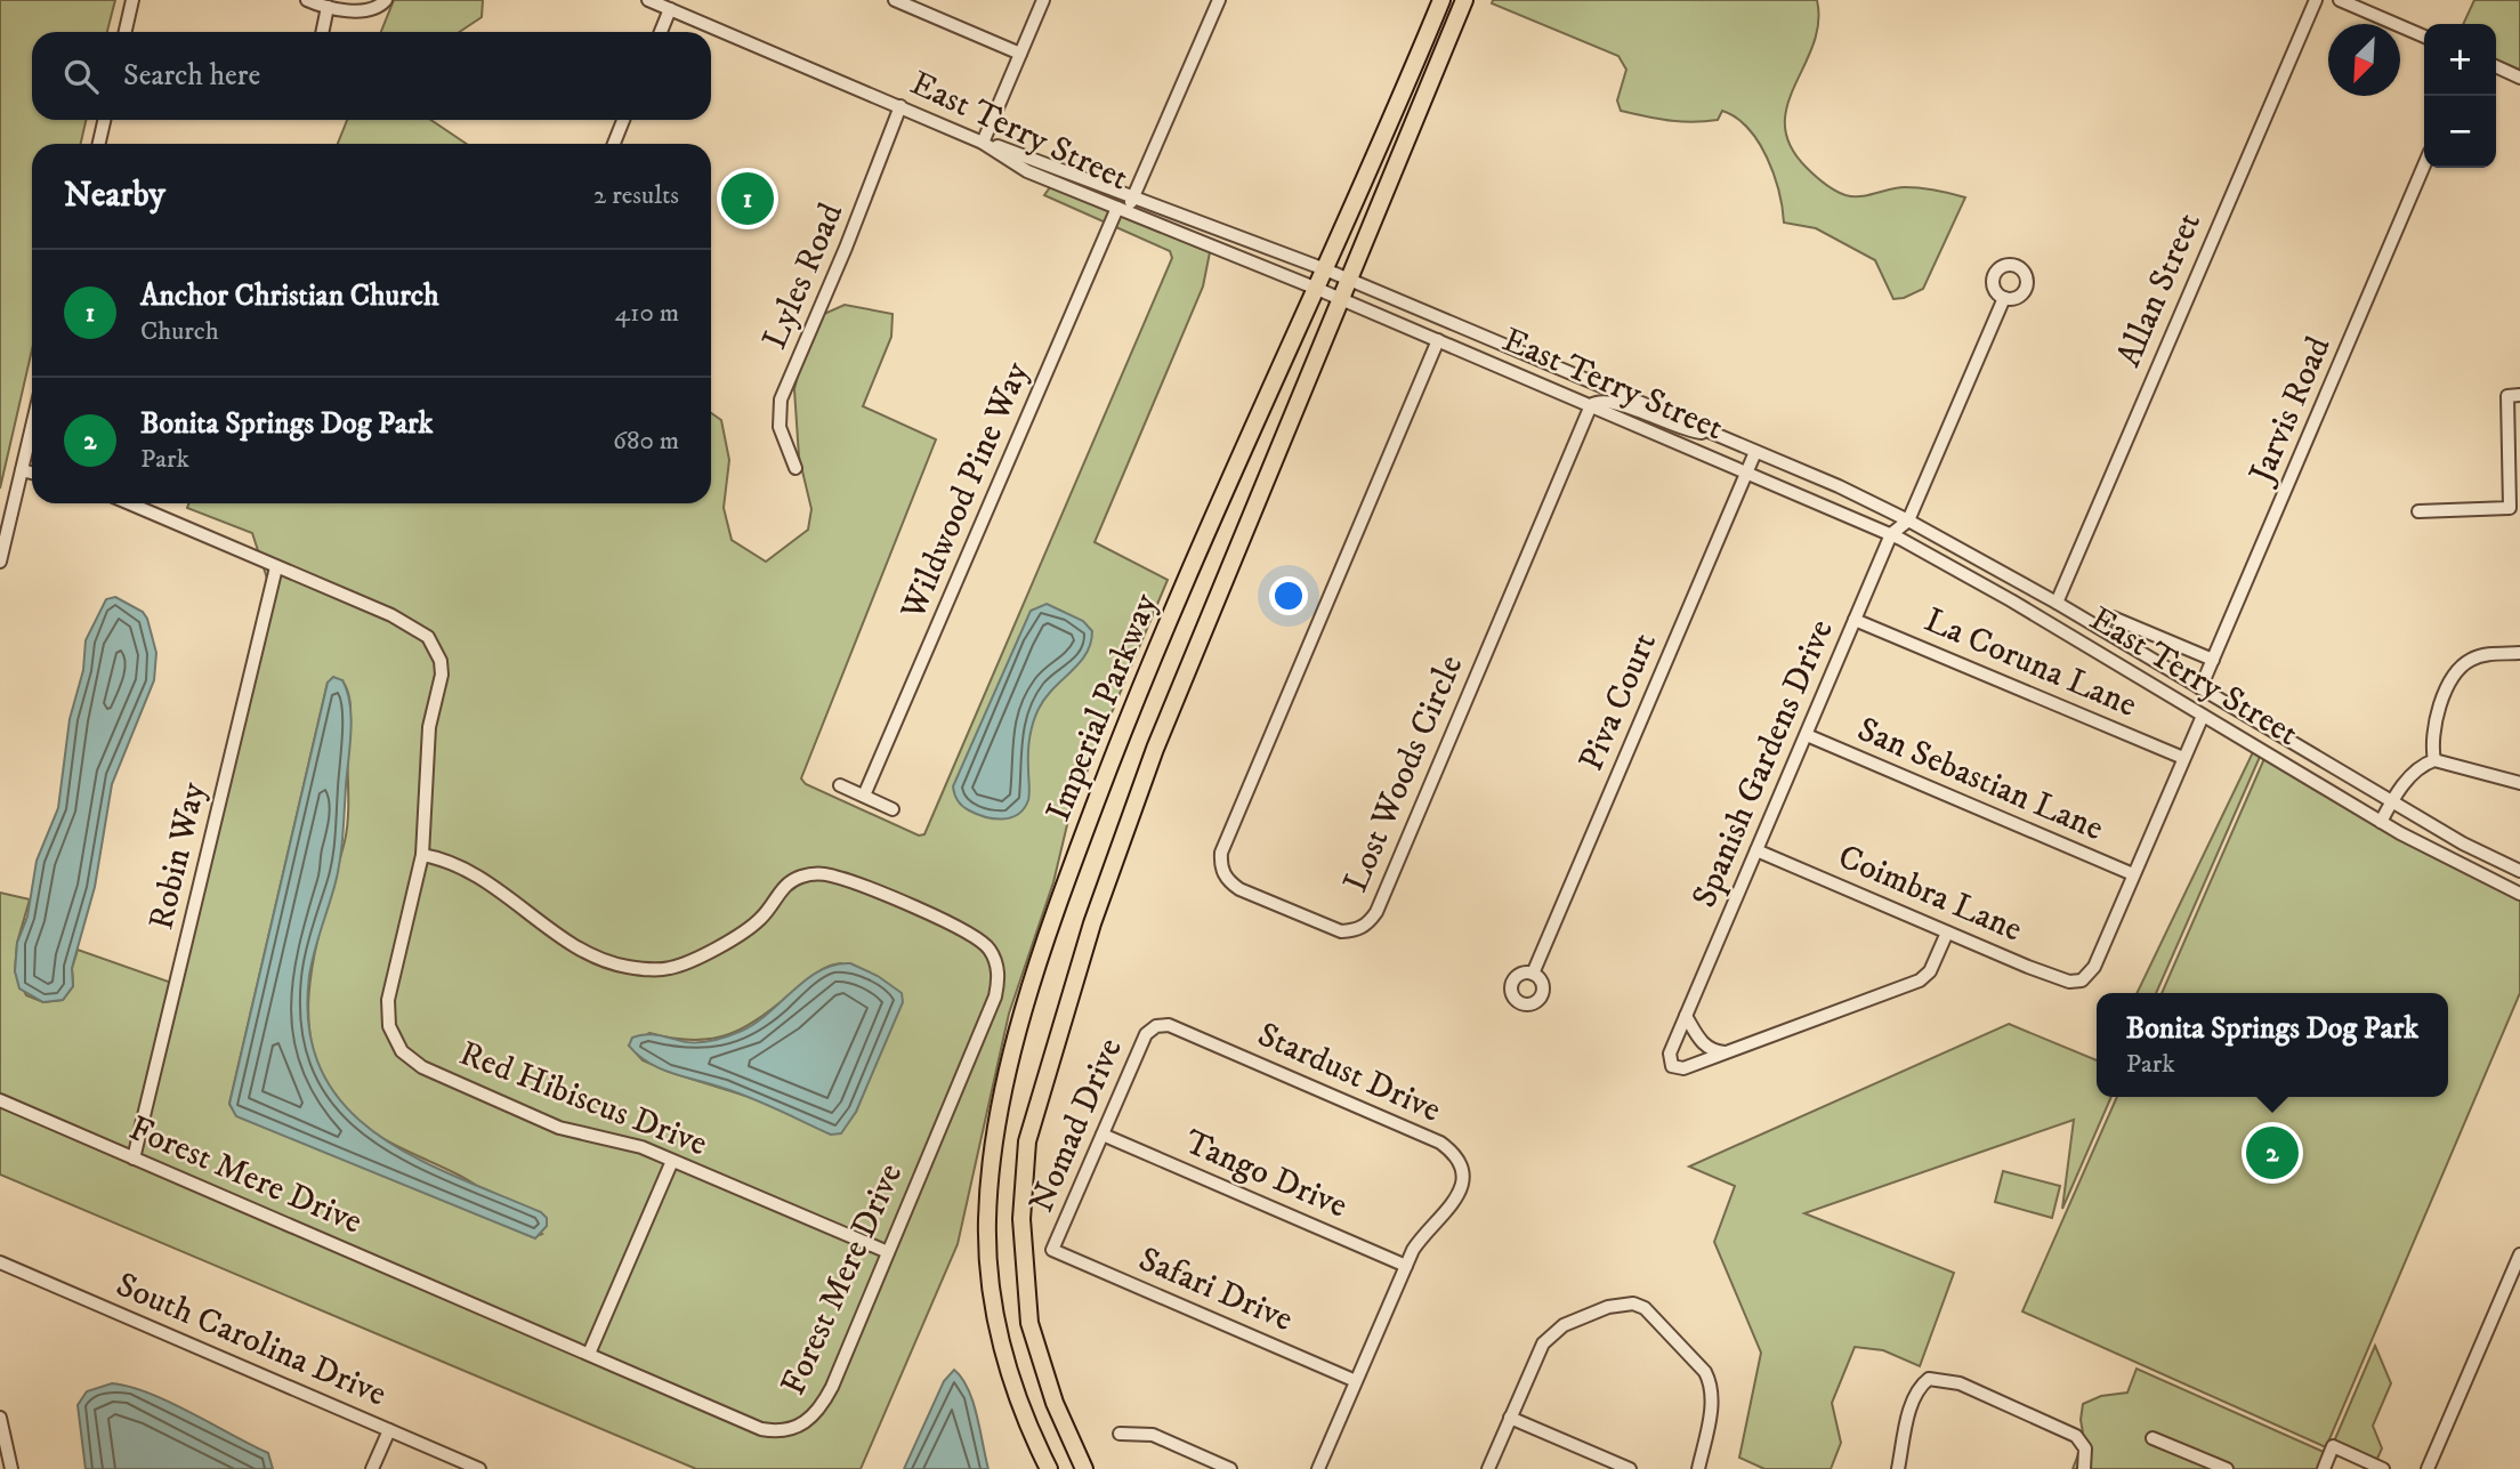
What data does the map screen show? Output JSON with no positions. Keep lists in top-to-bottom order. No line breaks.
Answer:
{"streets":{"main road":["Imperial Parkway"],"street":["East Terry Street","Lyles Road","Allan Street","Jarvis Road","Wildwood Pine Way","La Coruna Lane","Piva Court","Spanish Gardens Drive","Lost Woods Circle","San Sebastian Lane","Robin Way","Coimbra Lane","Stardust Drive","Red Hibiscus Drive","Nomad Drive","Tango Drive","Forest Mere Drive","Safari Drive","South Carolina Drive"]},"crossings":[["East Terry Street","Lyles Road"],["East Terry Street","Wildwood Pine Way"],["East Terry Street","Piva Court"],["East Terry Street","Imperial Parkway"],["East Terry Street","Spanish Gardens Drive"],["East Terry Street","Lost Woods Circle"],["La Coruna Lane","Spanish Gardens Drive"],["Spanish Gardens Drive","San Sebastian Lane"],["Spanish Gardens Drive","Coimbra Lane"],["San Sebastian Lane","Coimbra Lane"],["Robin Way","Red Hibiscus Drive"],["Robin Way","Forest Mere Drive"],["Stardust Drive","Nomad Drive"],["Stardust Drive","Tango Drive"],["Stardust Drive","Safari Drive"],["Red Hibiscus Drive","Forest Mere Drive"],["Nomad Drive","Tango Drive"],["Nomad Drive","Safari Drive"]],"north":"bottom left","page":{"map_buttons":["+","−"],"search":"Search here","heading":["Nearby","2 results"],"pins":["1","2"],"list":[{"mark":"1","name":"Anchor Christian Church","note":"Church","value":"410 m"},{"mark":"2","name":"Bonita Springs Dog Park","note":"Park","value":"680 m"}],"popup":["Bonita Springs Dog Park","Park"]}}
